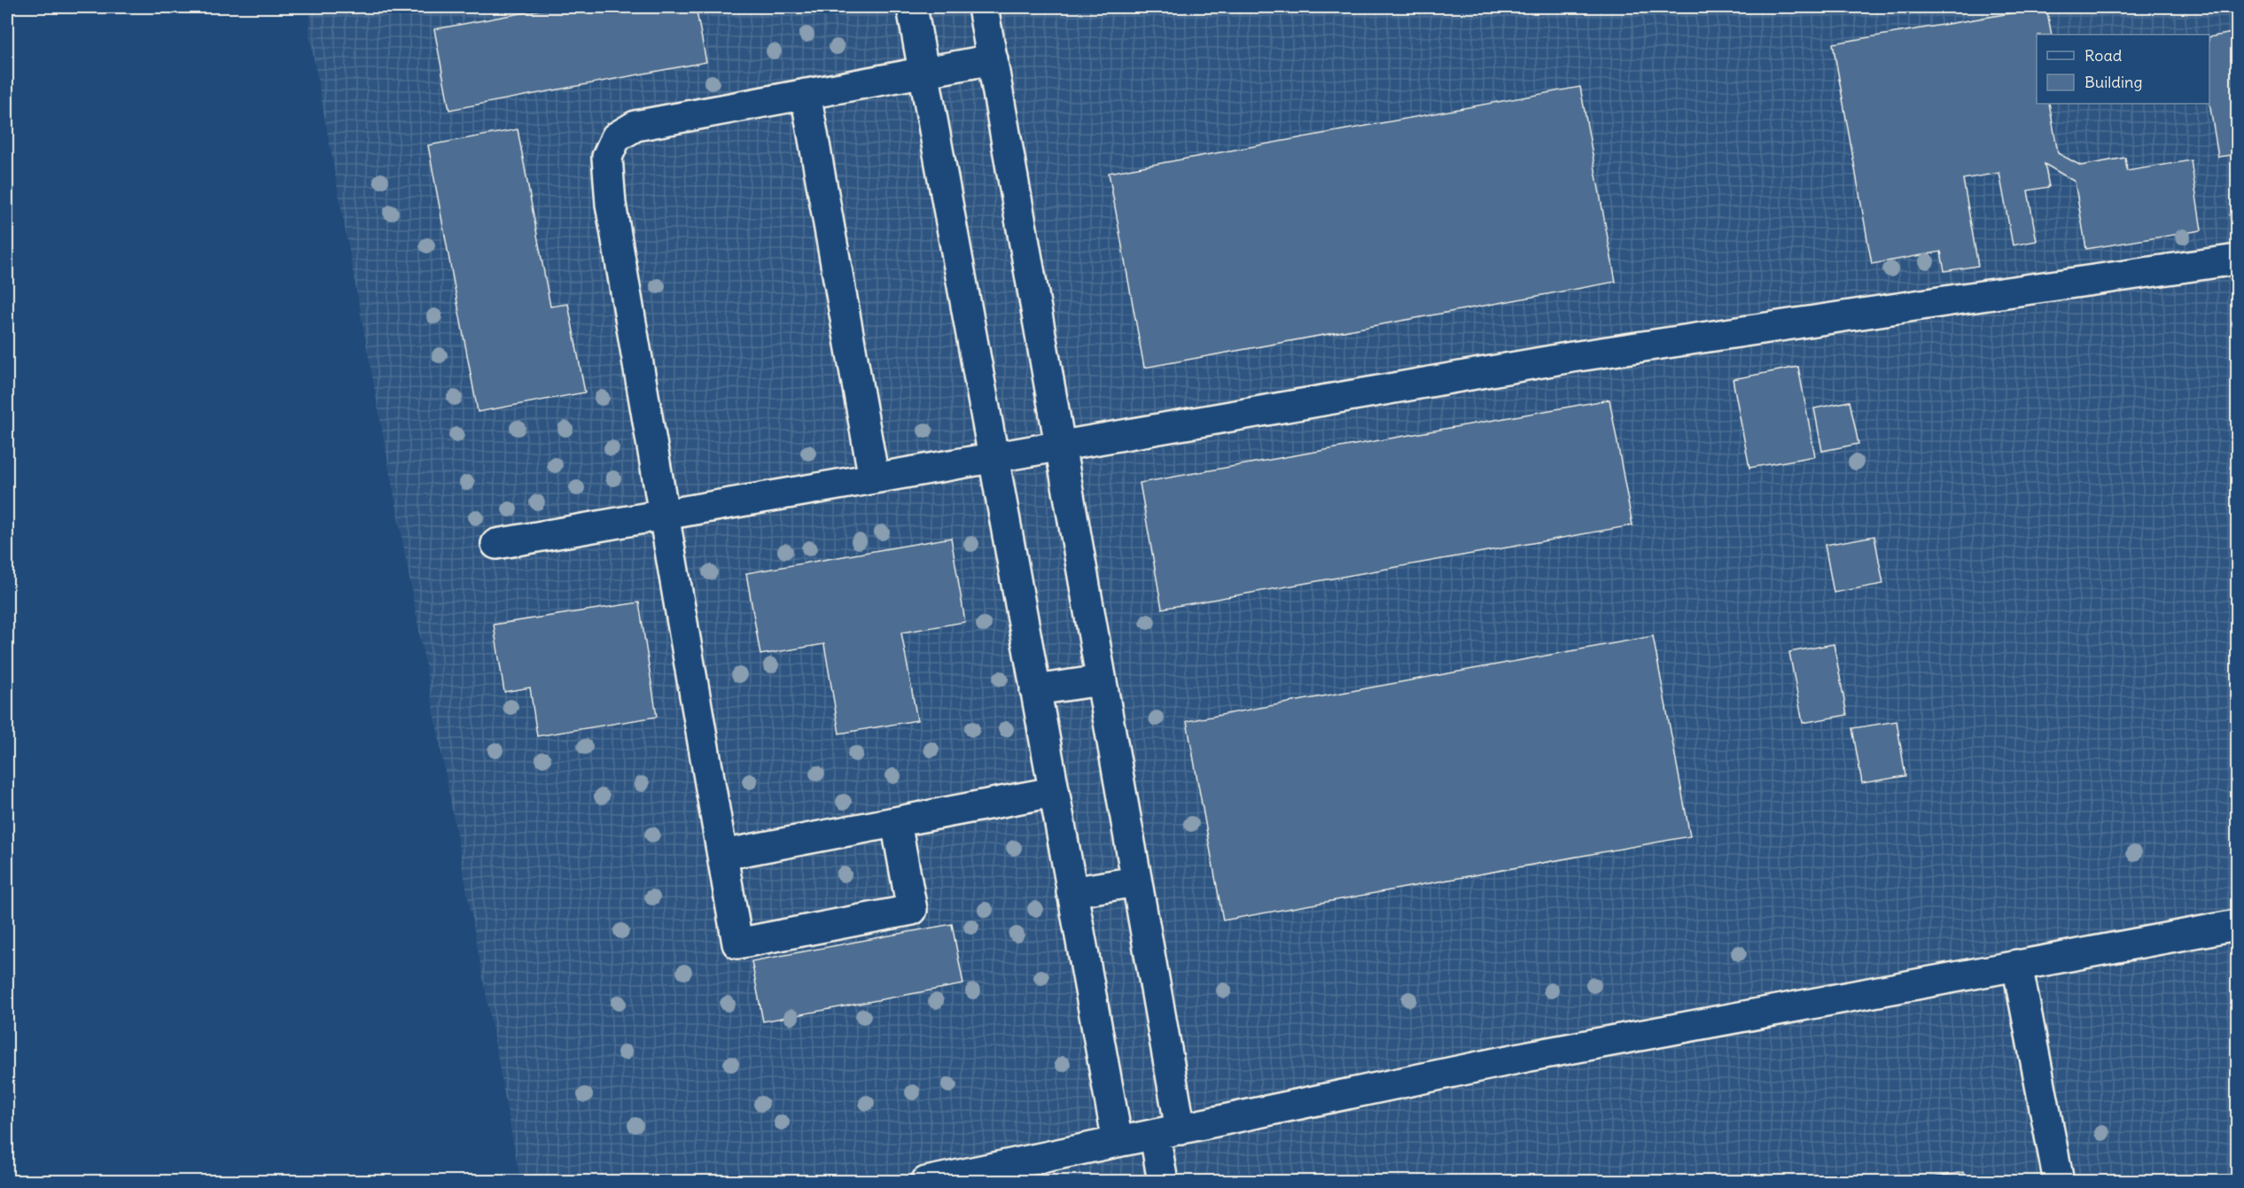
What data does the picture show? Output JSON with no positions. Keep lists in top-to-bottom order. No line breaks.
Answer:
{"legend":["Road","Building"]}
